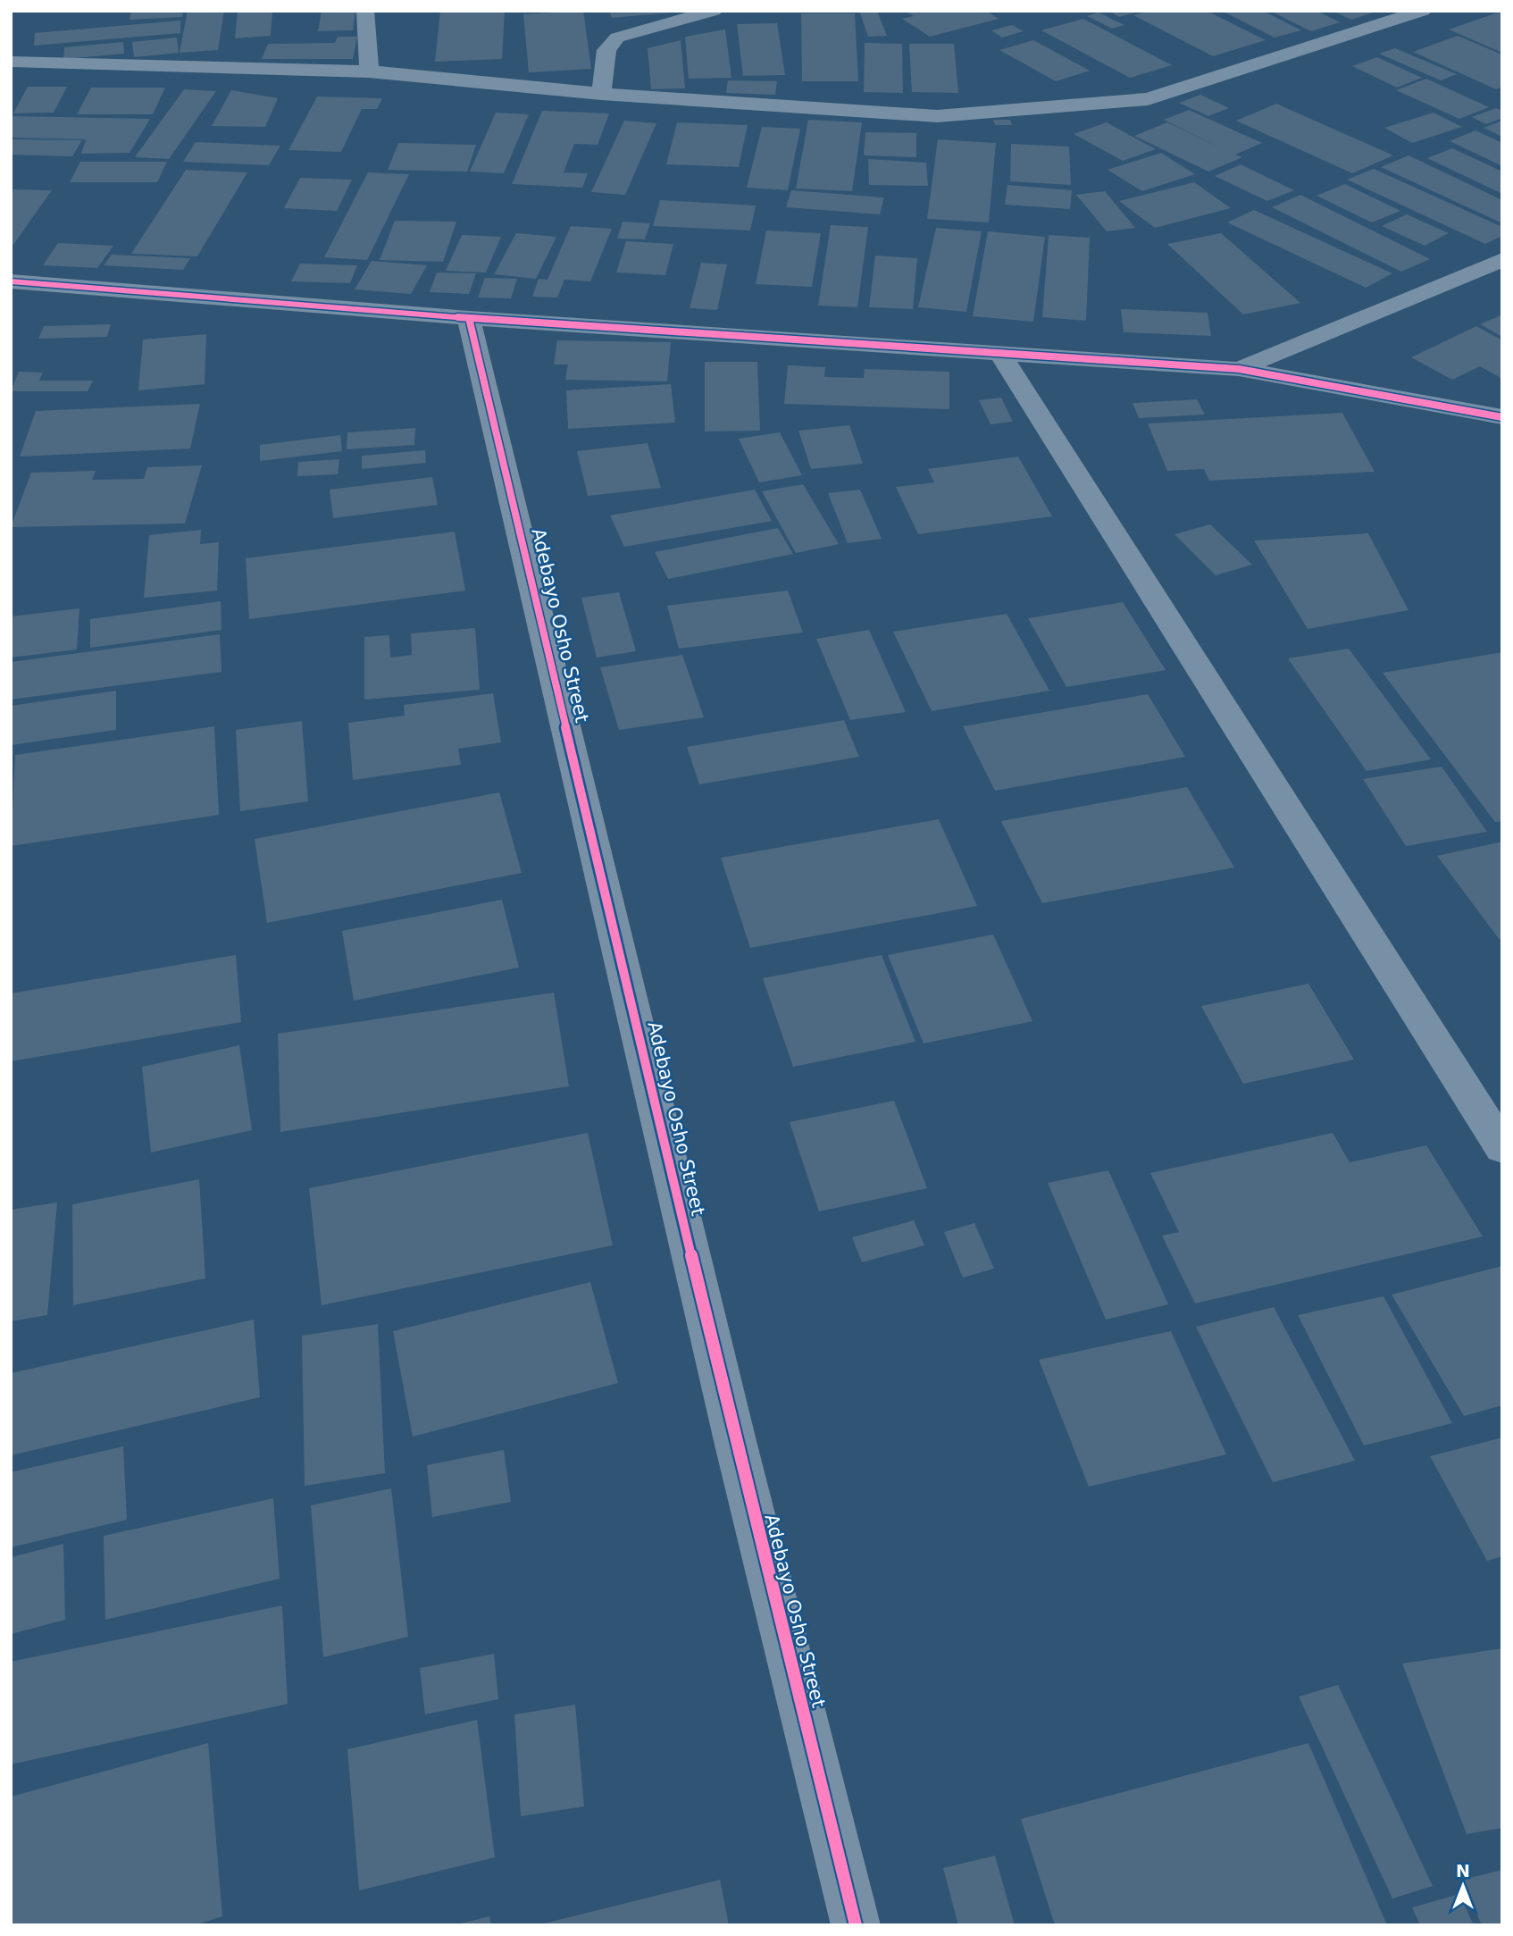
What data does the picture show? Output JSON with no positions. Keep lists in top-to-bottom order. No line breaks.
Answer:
{"streets":{"street":["Adebayo Osho Street"]},"north":"top"}
